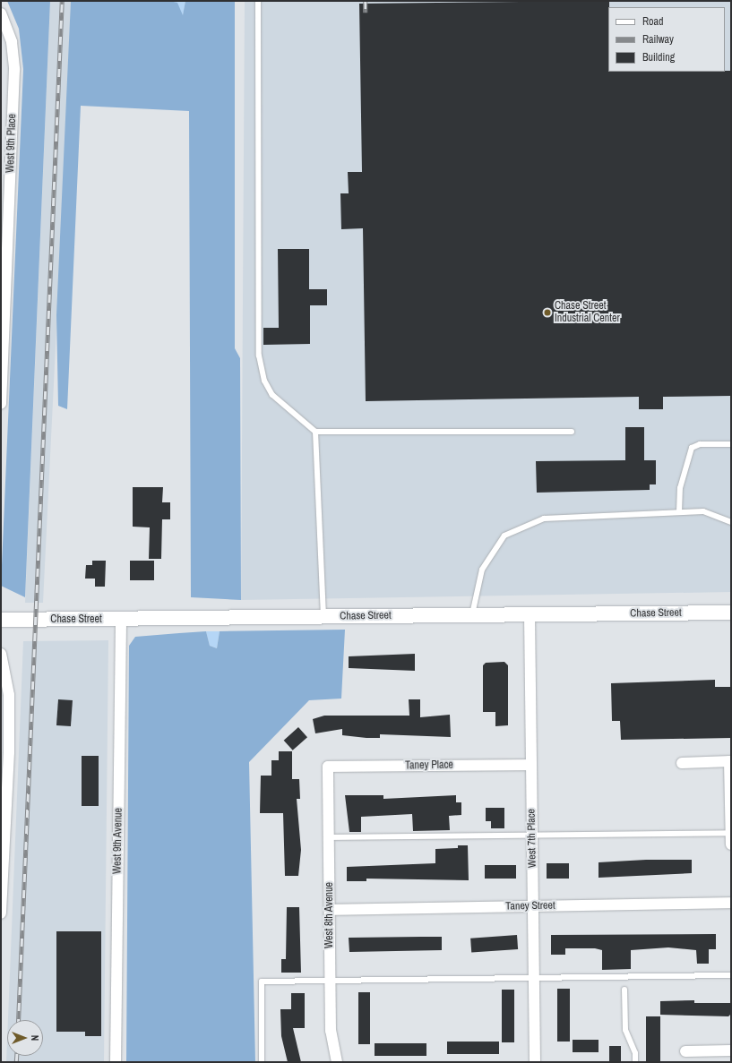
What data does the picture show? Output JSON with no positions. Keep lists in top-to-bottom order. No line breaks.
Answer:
{"streets":{"street":["West 9th Place","Chase Street","Taney Place","West 7th Place","West 9th Avenue","Taney Street","West 8th Avenue"]},"crossings":[["Chase Street","West 7th Place"],["Chase Street","West 9th Avenue"],["Taney Place","West 7th Place"],["Taney Place","West 8th Avenue"],["West 7th Place","Taney Street"],["Taney Street","West 8th Avenue"]],"places":["Chase Street Industrial Center"],"legend":["Road","Railway","Building"],"north":"right"}
